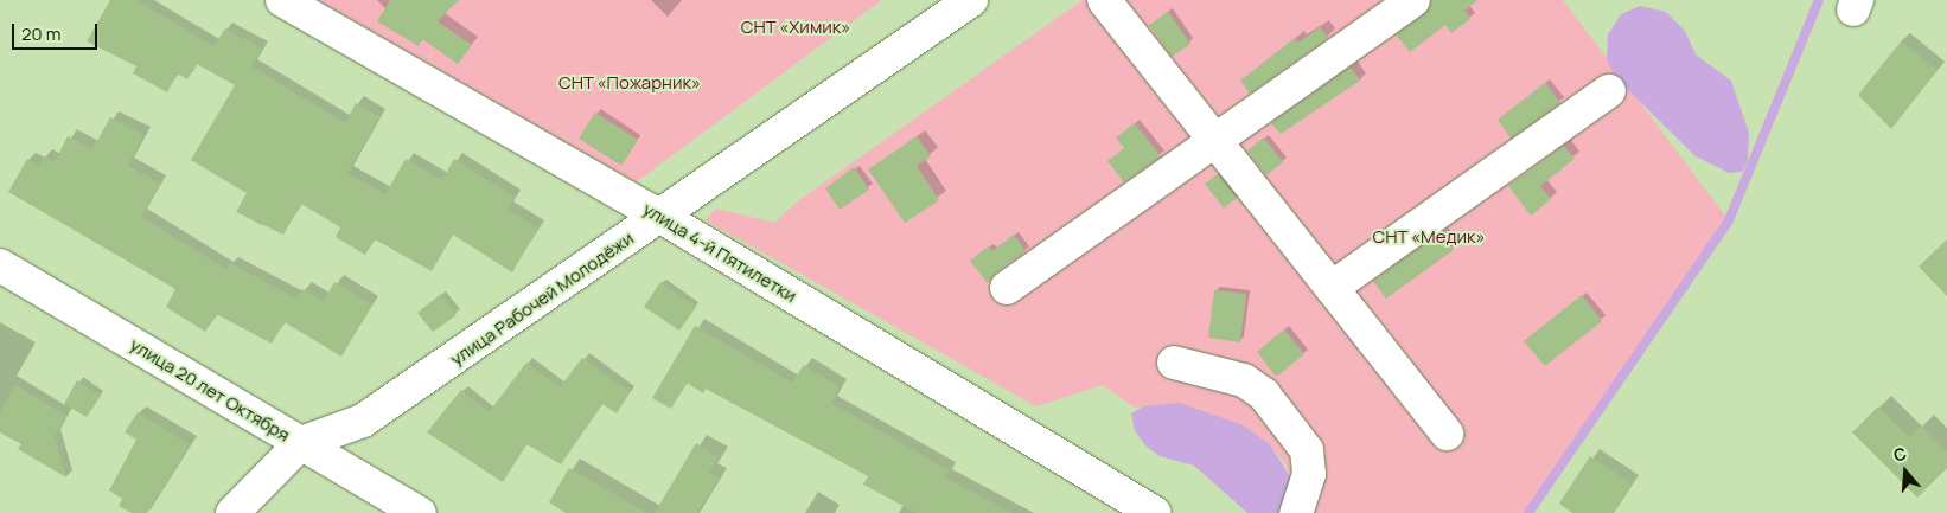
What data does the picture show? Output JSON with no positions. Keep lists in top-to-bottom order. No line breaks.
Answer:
{"streets":{"street":["улица 4-й Пятилетки","улица Рабочей Молодёжи","улица 20 лет Октября"]},"crossings":[["улица 4-й Пятилетки","улица Рабочей Молодёжи"],["улица Рабочей Молодёжи","улица 20 лет Октября"]],"parks":["СНТ «Химик»","СНТ «Пожарник»","СНТ «Медик»"],"scale_bar":"20 m","north":"top"}
